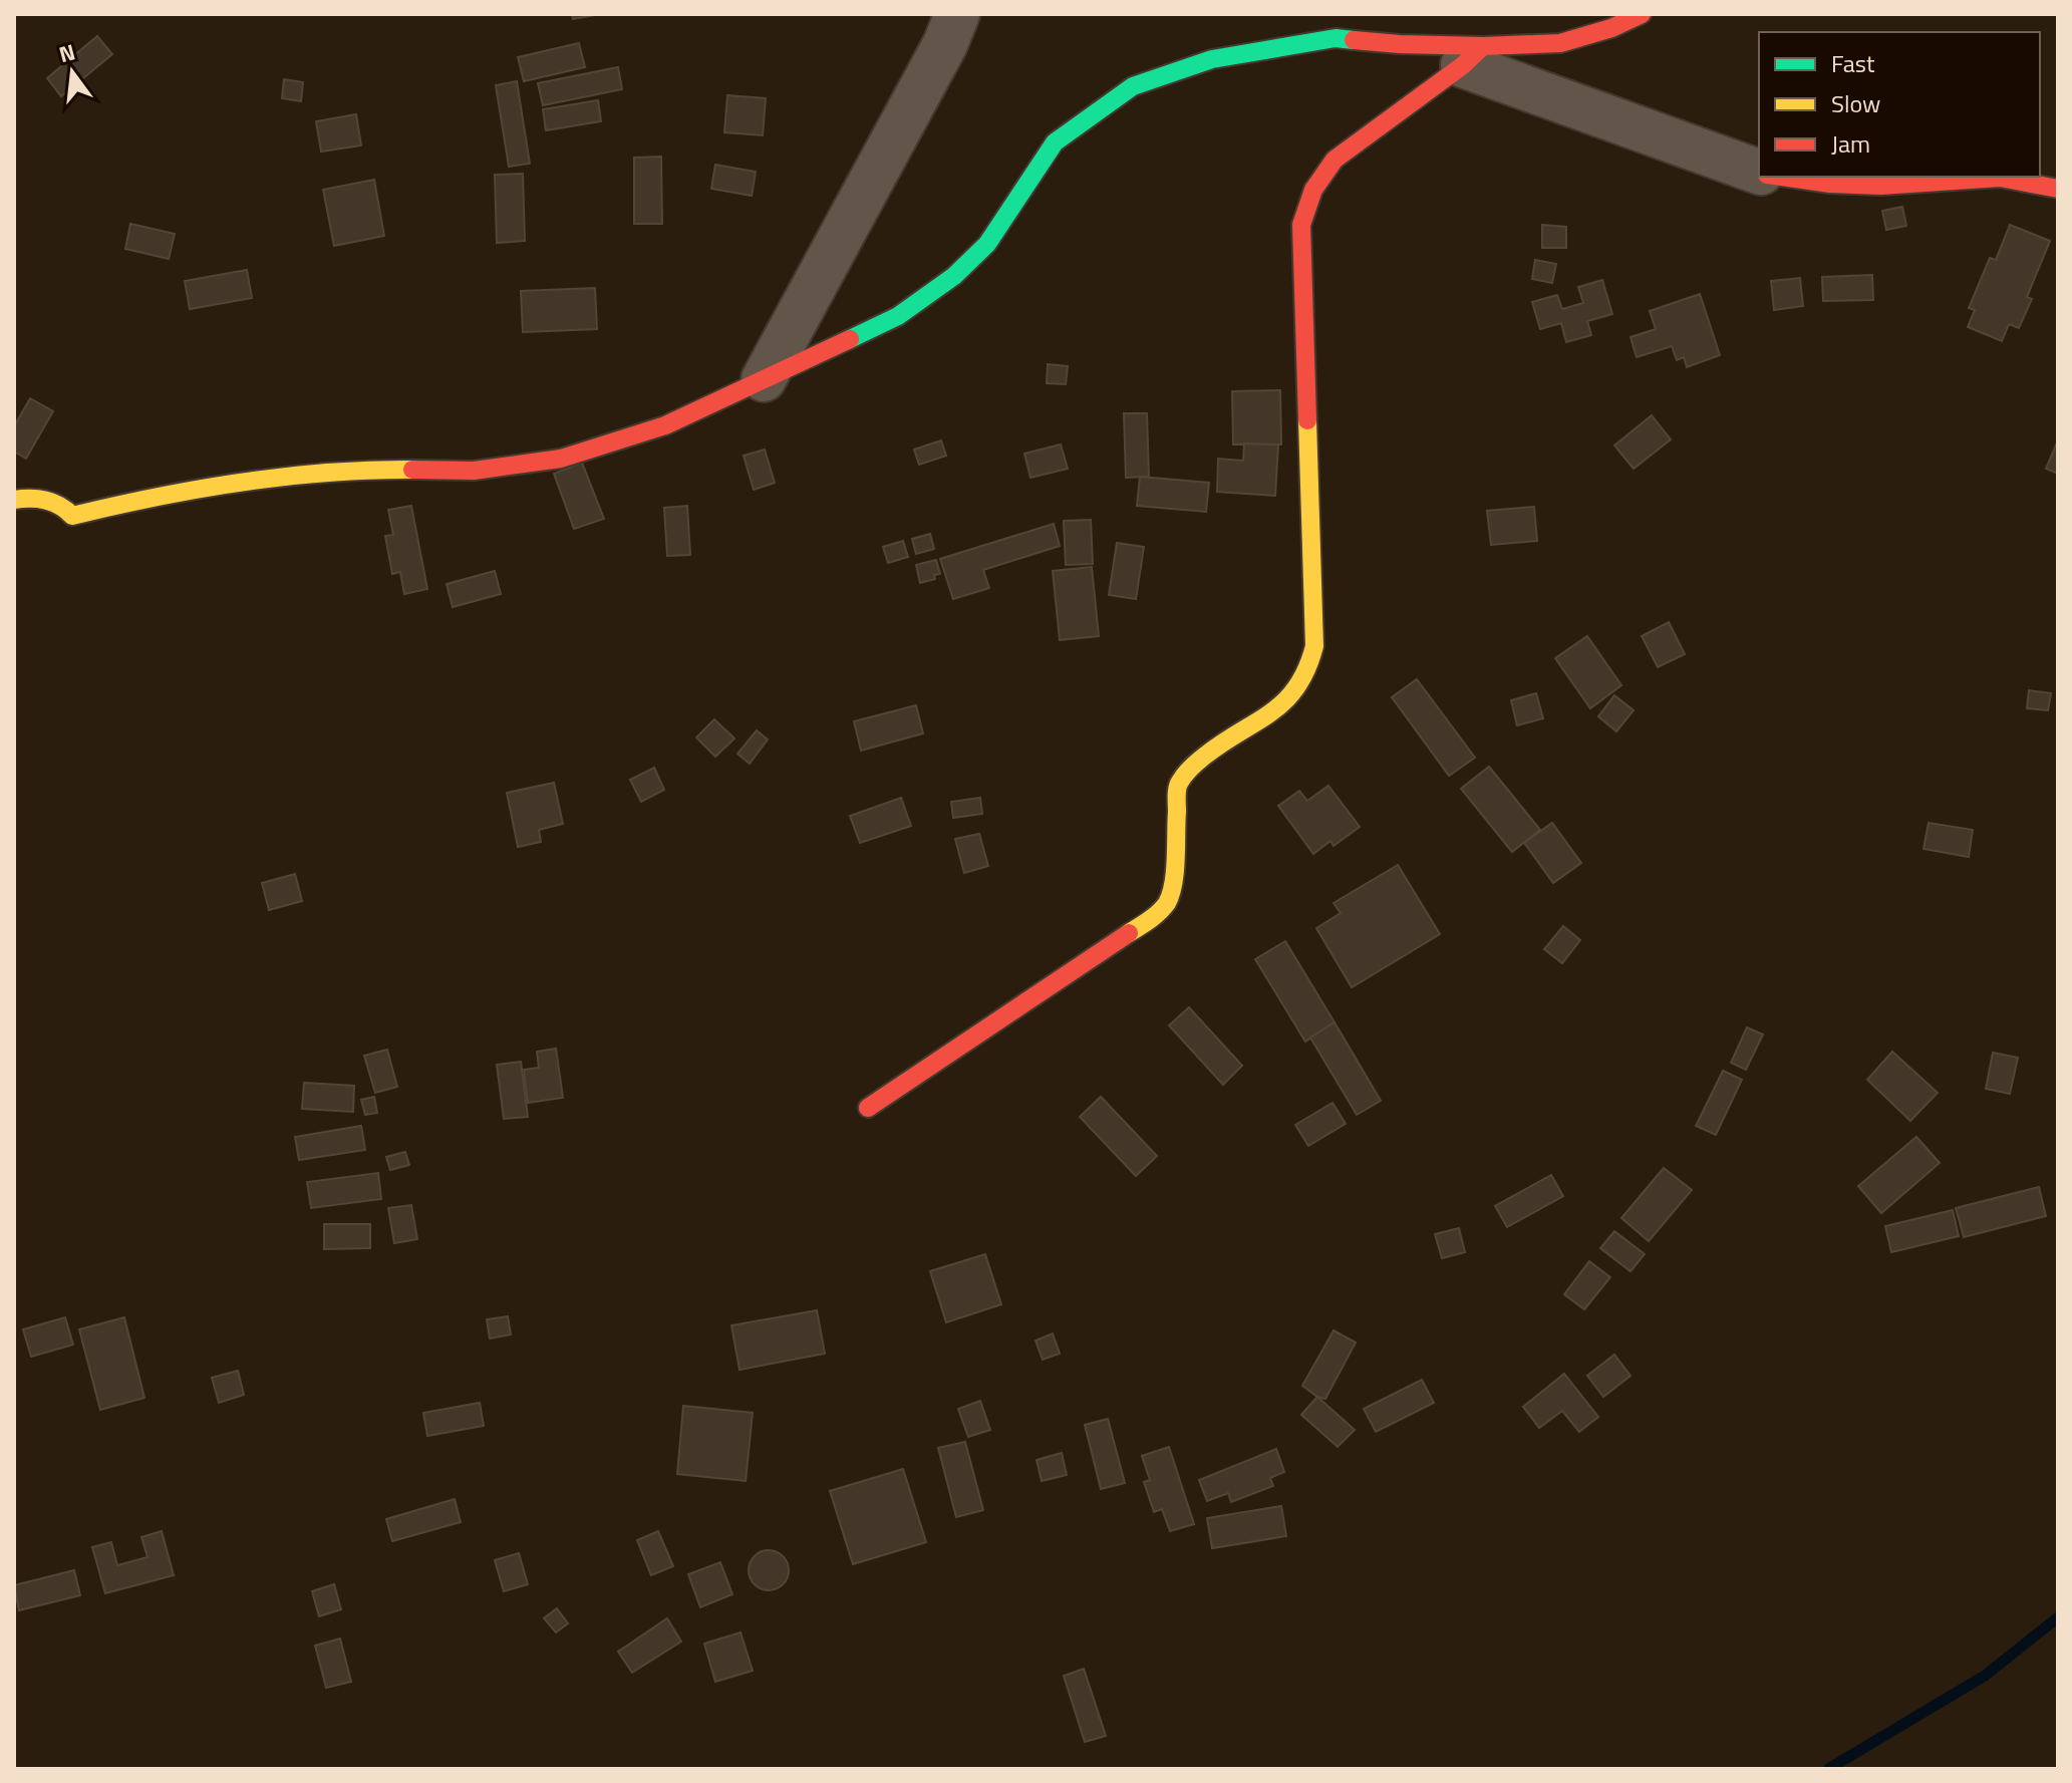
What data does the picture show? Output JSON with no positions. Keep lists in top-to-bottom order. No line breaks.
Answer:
{"legend":["Fast","Slow","Jam"],"north":"top"}
